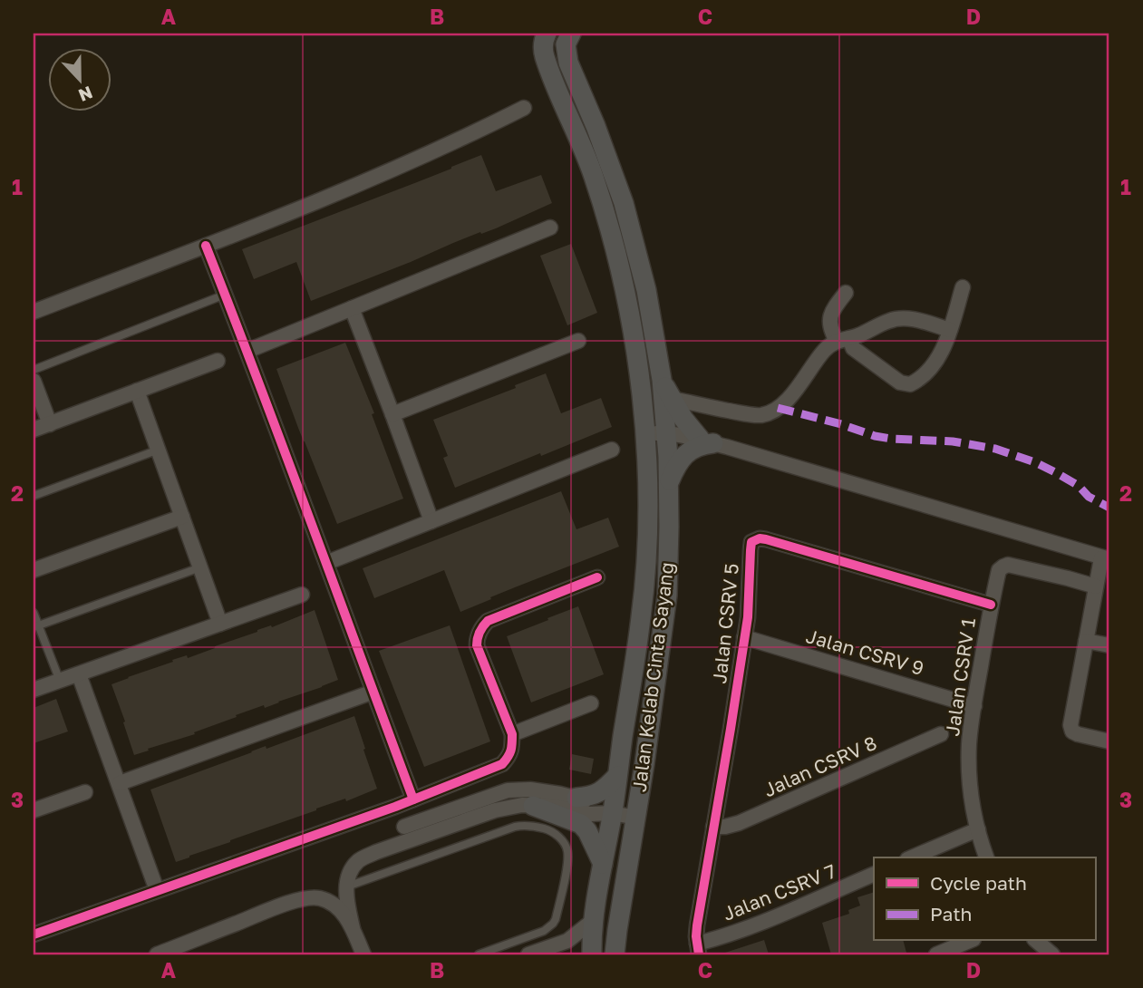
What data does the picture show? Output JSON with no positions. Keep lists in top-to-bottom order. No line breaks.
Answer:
{"streets":{"main road":["Jalan Kelab Cinta Sayang"],"street":["Jalan CSRV 5","Jalan CSRV 9","Jalan CSRV 1","Jalan CSRV 8","Jalan CSRV 7"]},"crossings":[["Jalan CSRV 5","Jalan CSRV 9"],["Jalan CSRV 5","Jalan CSRV 1"],["Jalan CSRV 5","Jalan CSRV 8"],["Jalan CSRV 5","Jalan CSRV 7"],["Jalan CSRV 9","Jalan CSRV 1"]],"legend":["Cycle path","Path"],"north":"bottom","grid":{"columns":["A","B","C","D"],"rows":["1","2","3"]}}
